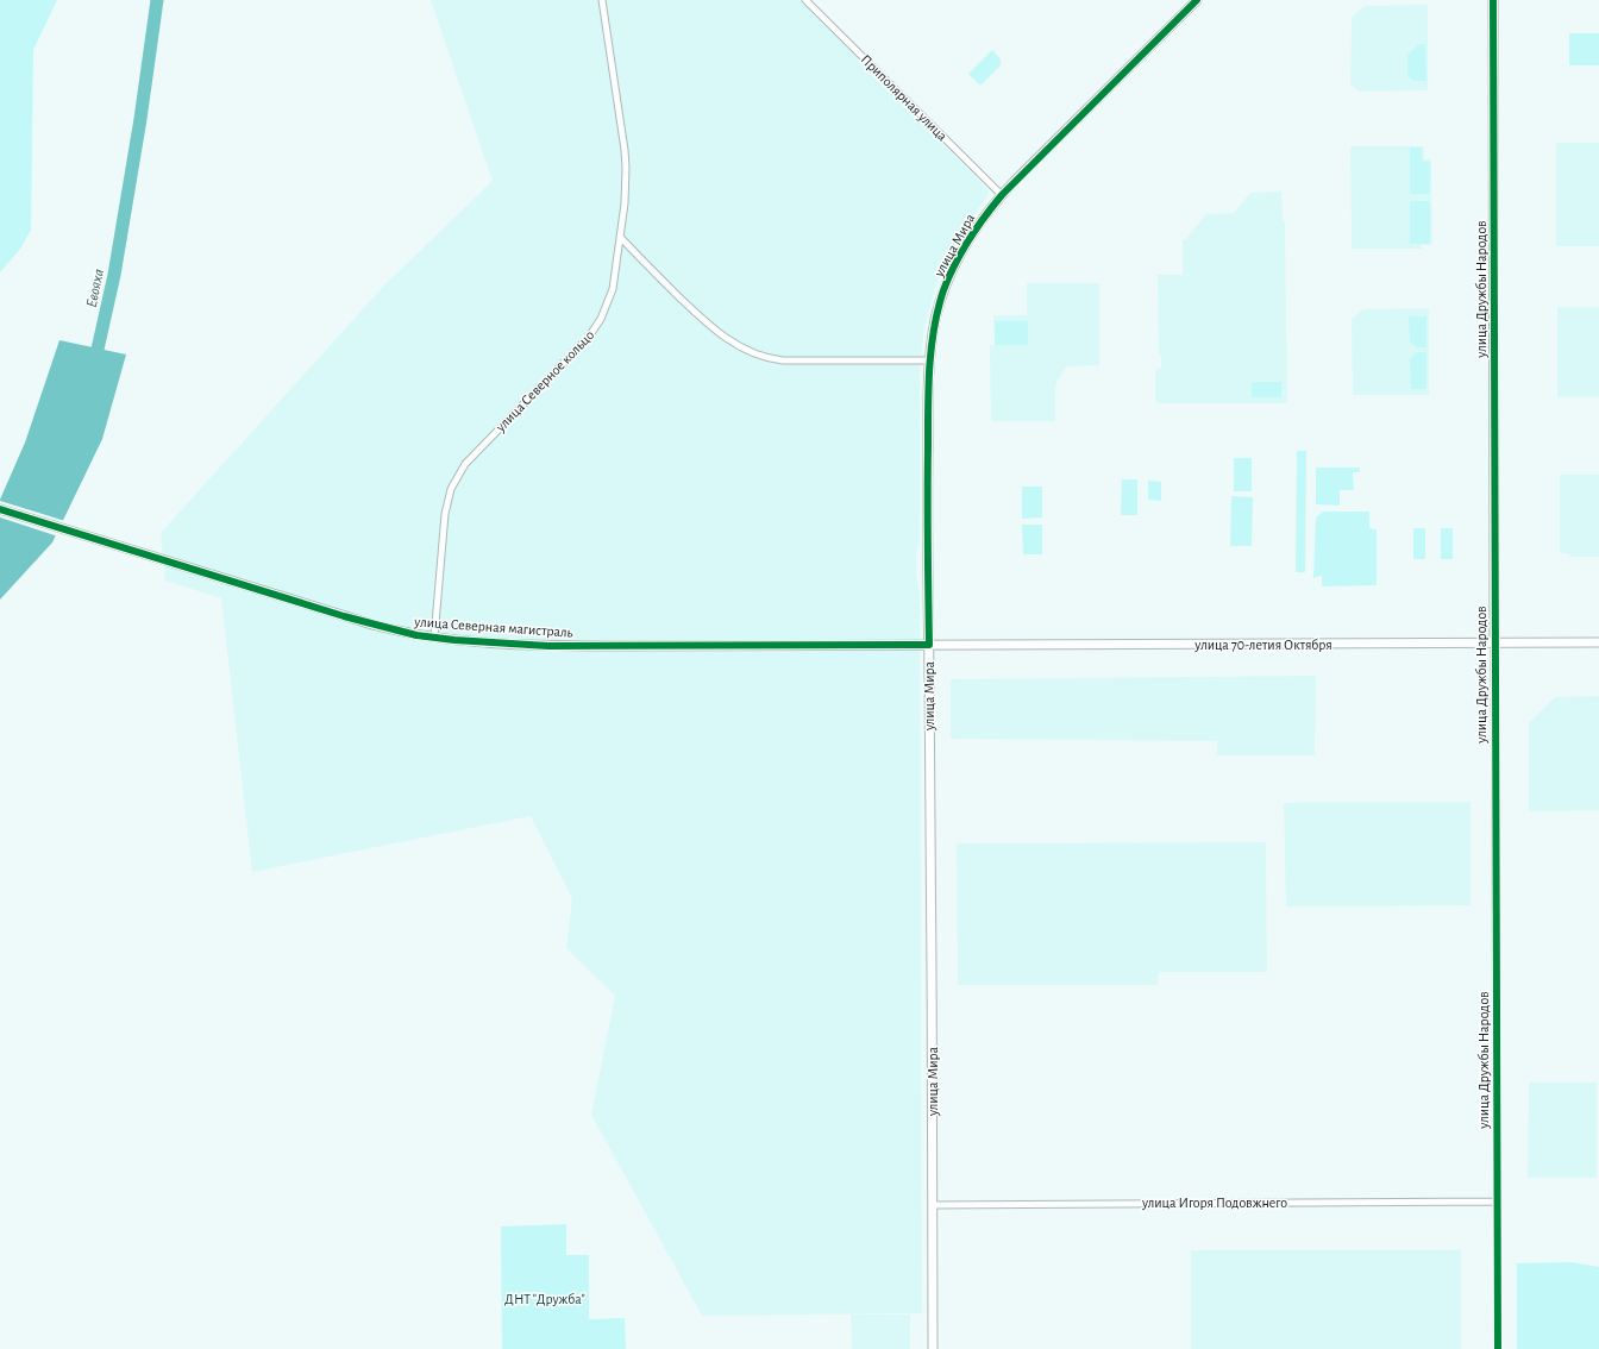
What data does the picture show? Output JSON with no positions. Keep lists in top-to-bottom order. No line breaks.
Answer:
{"streets":{"street":["Приполярная улица","улица Мира","улица Дружбы Народов","улица Северное кольцо","улица Северная магистраль","улица 70-летия Октября","улица Игоря Подовжнего"]},"crossings":[["Приполярная улица","улица Мира"],["улица Мира","улица Северная магистраль"],["улица Мира","улица 70-летия Октября"],["улица Мира","улица Игоря Подовжнего"],["улица Дружбы Народов","улица 70-летия Октября"],["улица Дружбы Народов","улица Игоря Подовжнего"],["улица Северное кольцо","улица Северная магистраль"],["улица Северная магистраль","улица 70-летия Октября"]],"water":["Евояха"],"parks":["ДНТ \"Дружба\""]}
